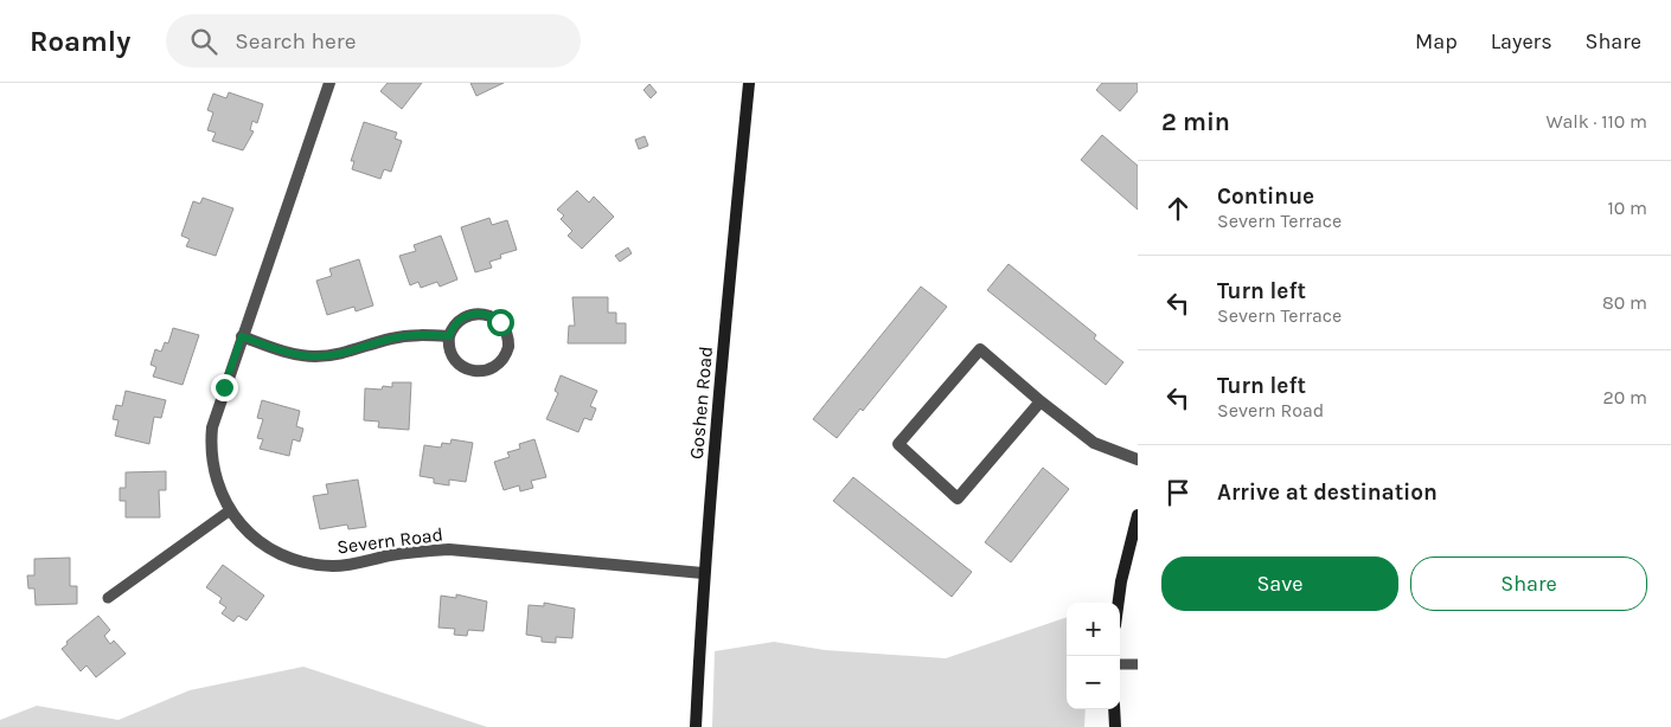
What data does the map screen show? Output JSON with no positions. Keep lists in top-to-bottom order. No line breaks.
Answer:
{"streets":{"street":["Goshen Road","Severn Road"]},"crossings":[["Goshen Road","Severn Road"]],"page":{"header":"Roamly","search":"Search here","nav":["Map","Layers","Share"],"heading":["2 min","Walk · 110 m"],"list":[["Continue","Severn Terrace","10 m"],["Turn left","Severn Terrace","80 m"],["Turn left","Severn Road","20 m"],"Arrive at destination"],"buttons":["Save","Share"],"map_buttons":["+","−"]}}
